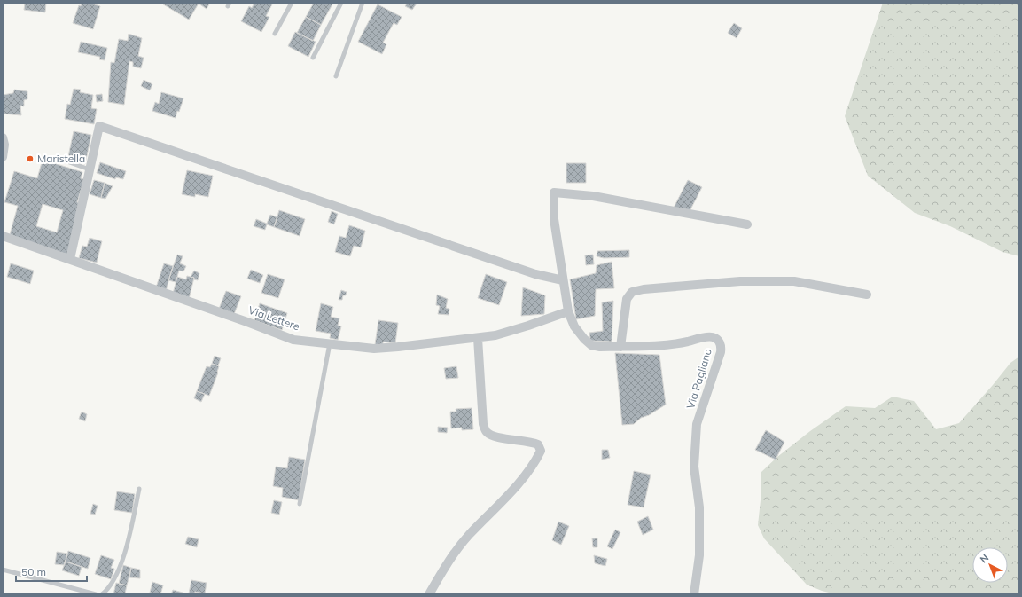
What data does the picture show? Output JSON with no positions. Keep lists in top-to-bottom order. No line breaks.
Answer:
{"streets":{"street":["Via Lettere","Via Pagliano"]},"crossings":[["Via Lettere","Via Pagliano"]],"places":["Maristella"],"scale_bar":"50 m","north":"top left"}
